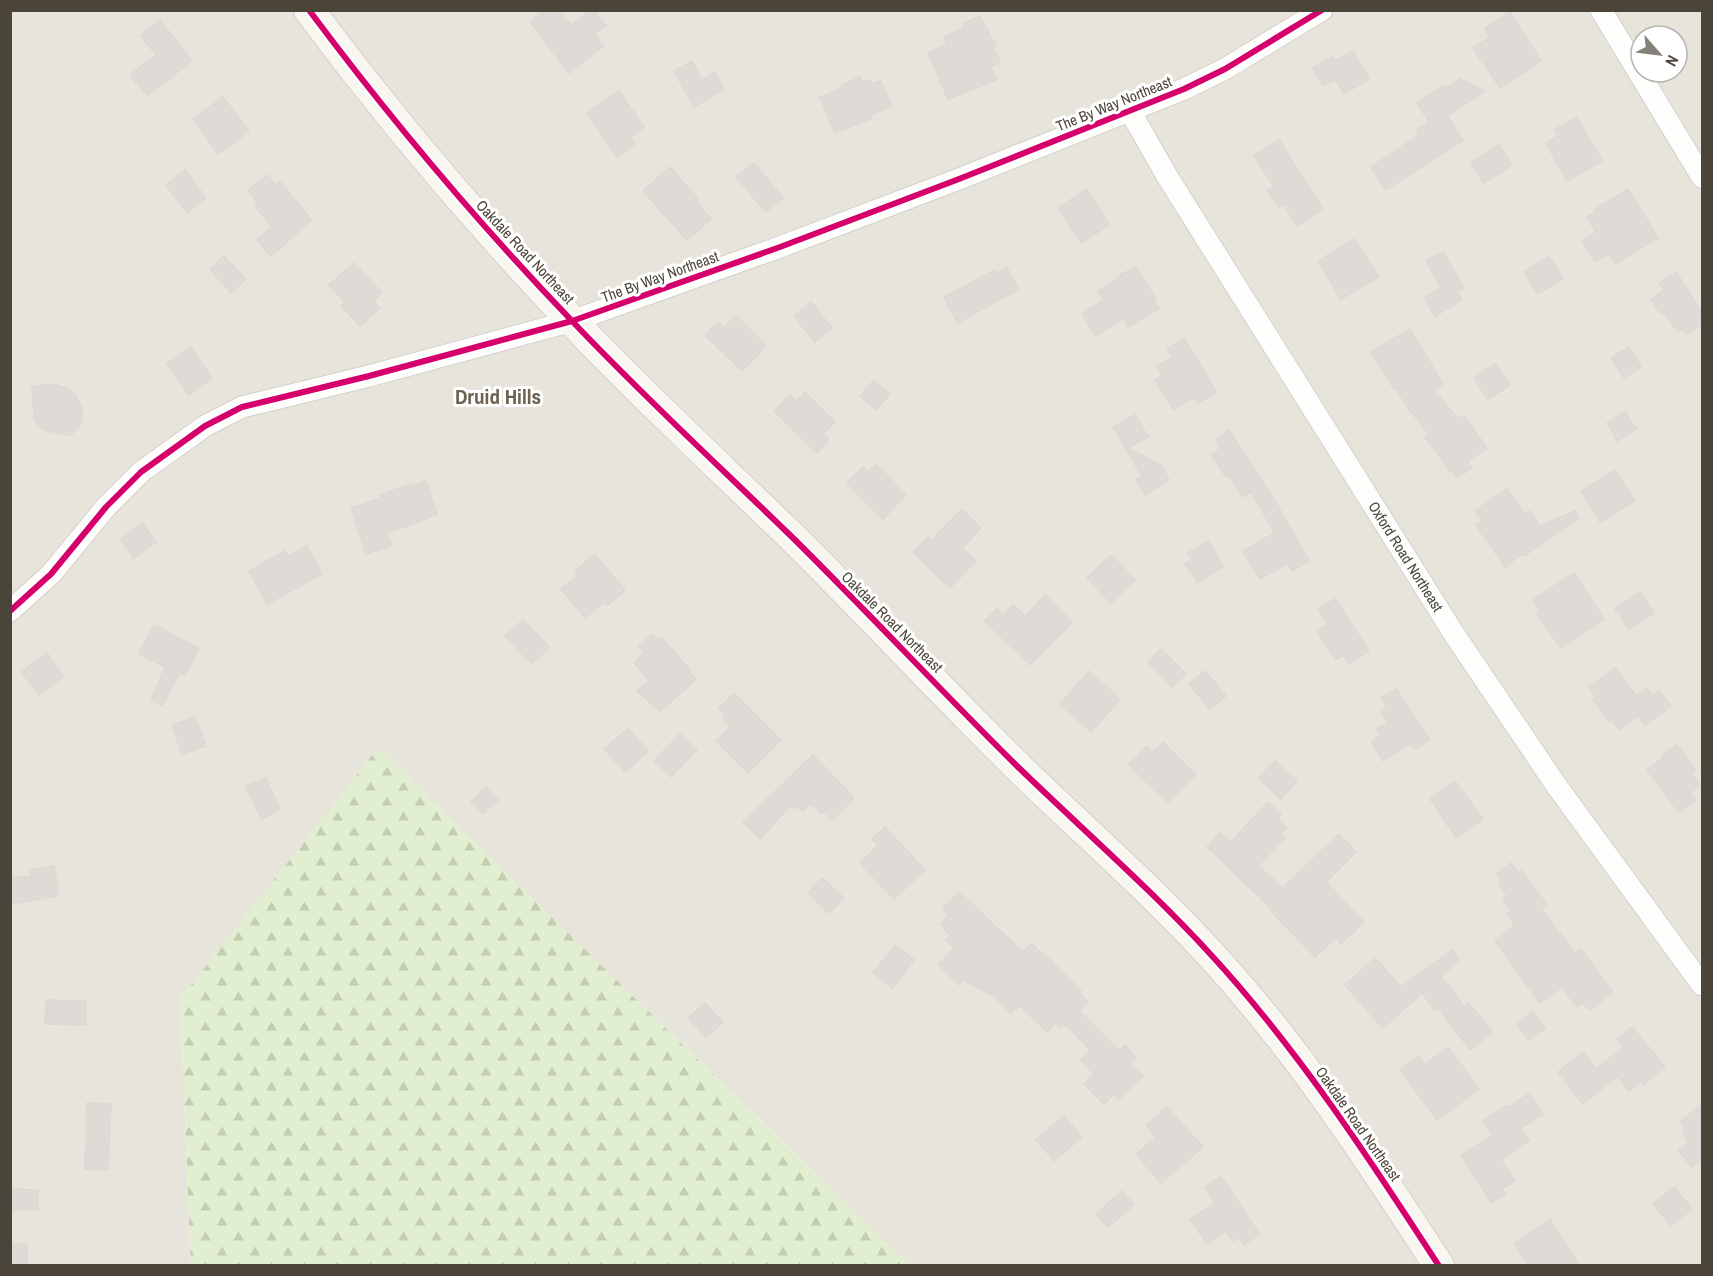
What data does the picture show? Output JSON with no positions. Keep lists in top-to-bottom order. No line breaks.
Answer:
{"streets":{"street":["The By Way Northeast","Oakdale Road Northeast","Oxford Road Northeast"]},"crossings":[["The By Way Northeast","Oakdale Road Northeast"],["The By Way Northeast","Oxford Road Northeast"]],"districts":["Druid Hills"],"north":"bottom right"}
